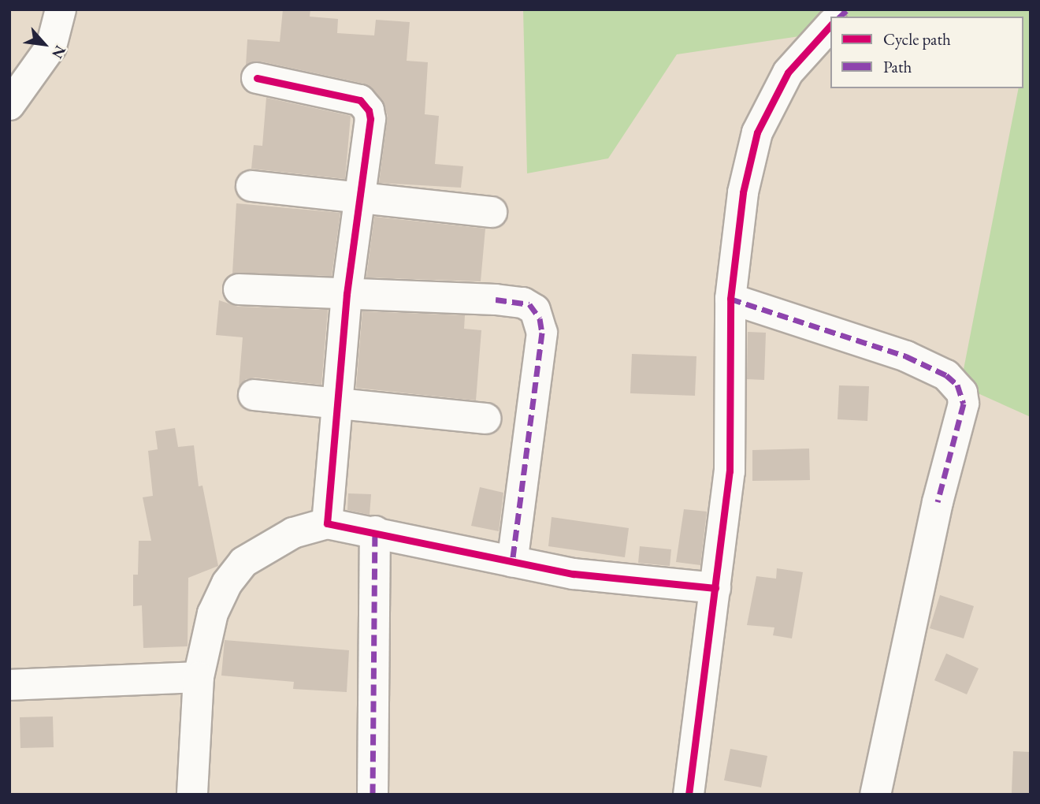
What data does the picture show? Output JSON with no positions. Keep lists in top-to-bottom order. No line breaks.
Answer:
{"legend":["Cycle path","Path"],"north":"bottom right"}
